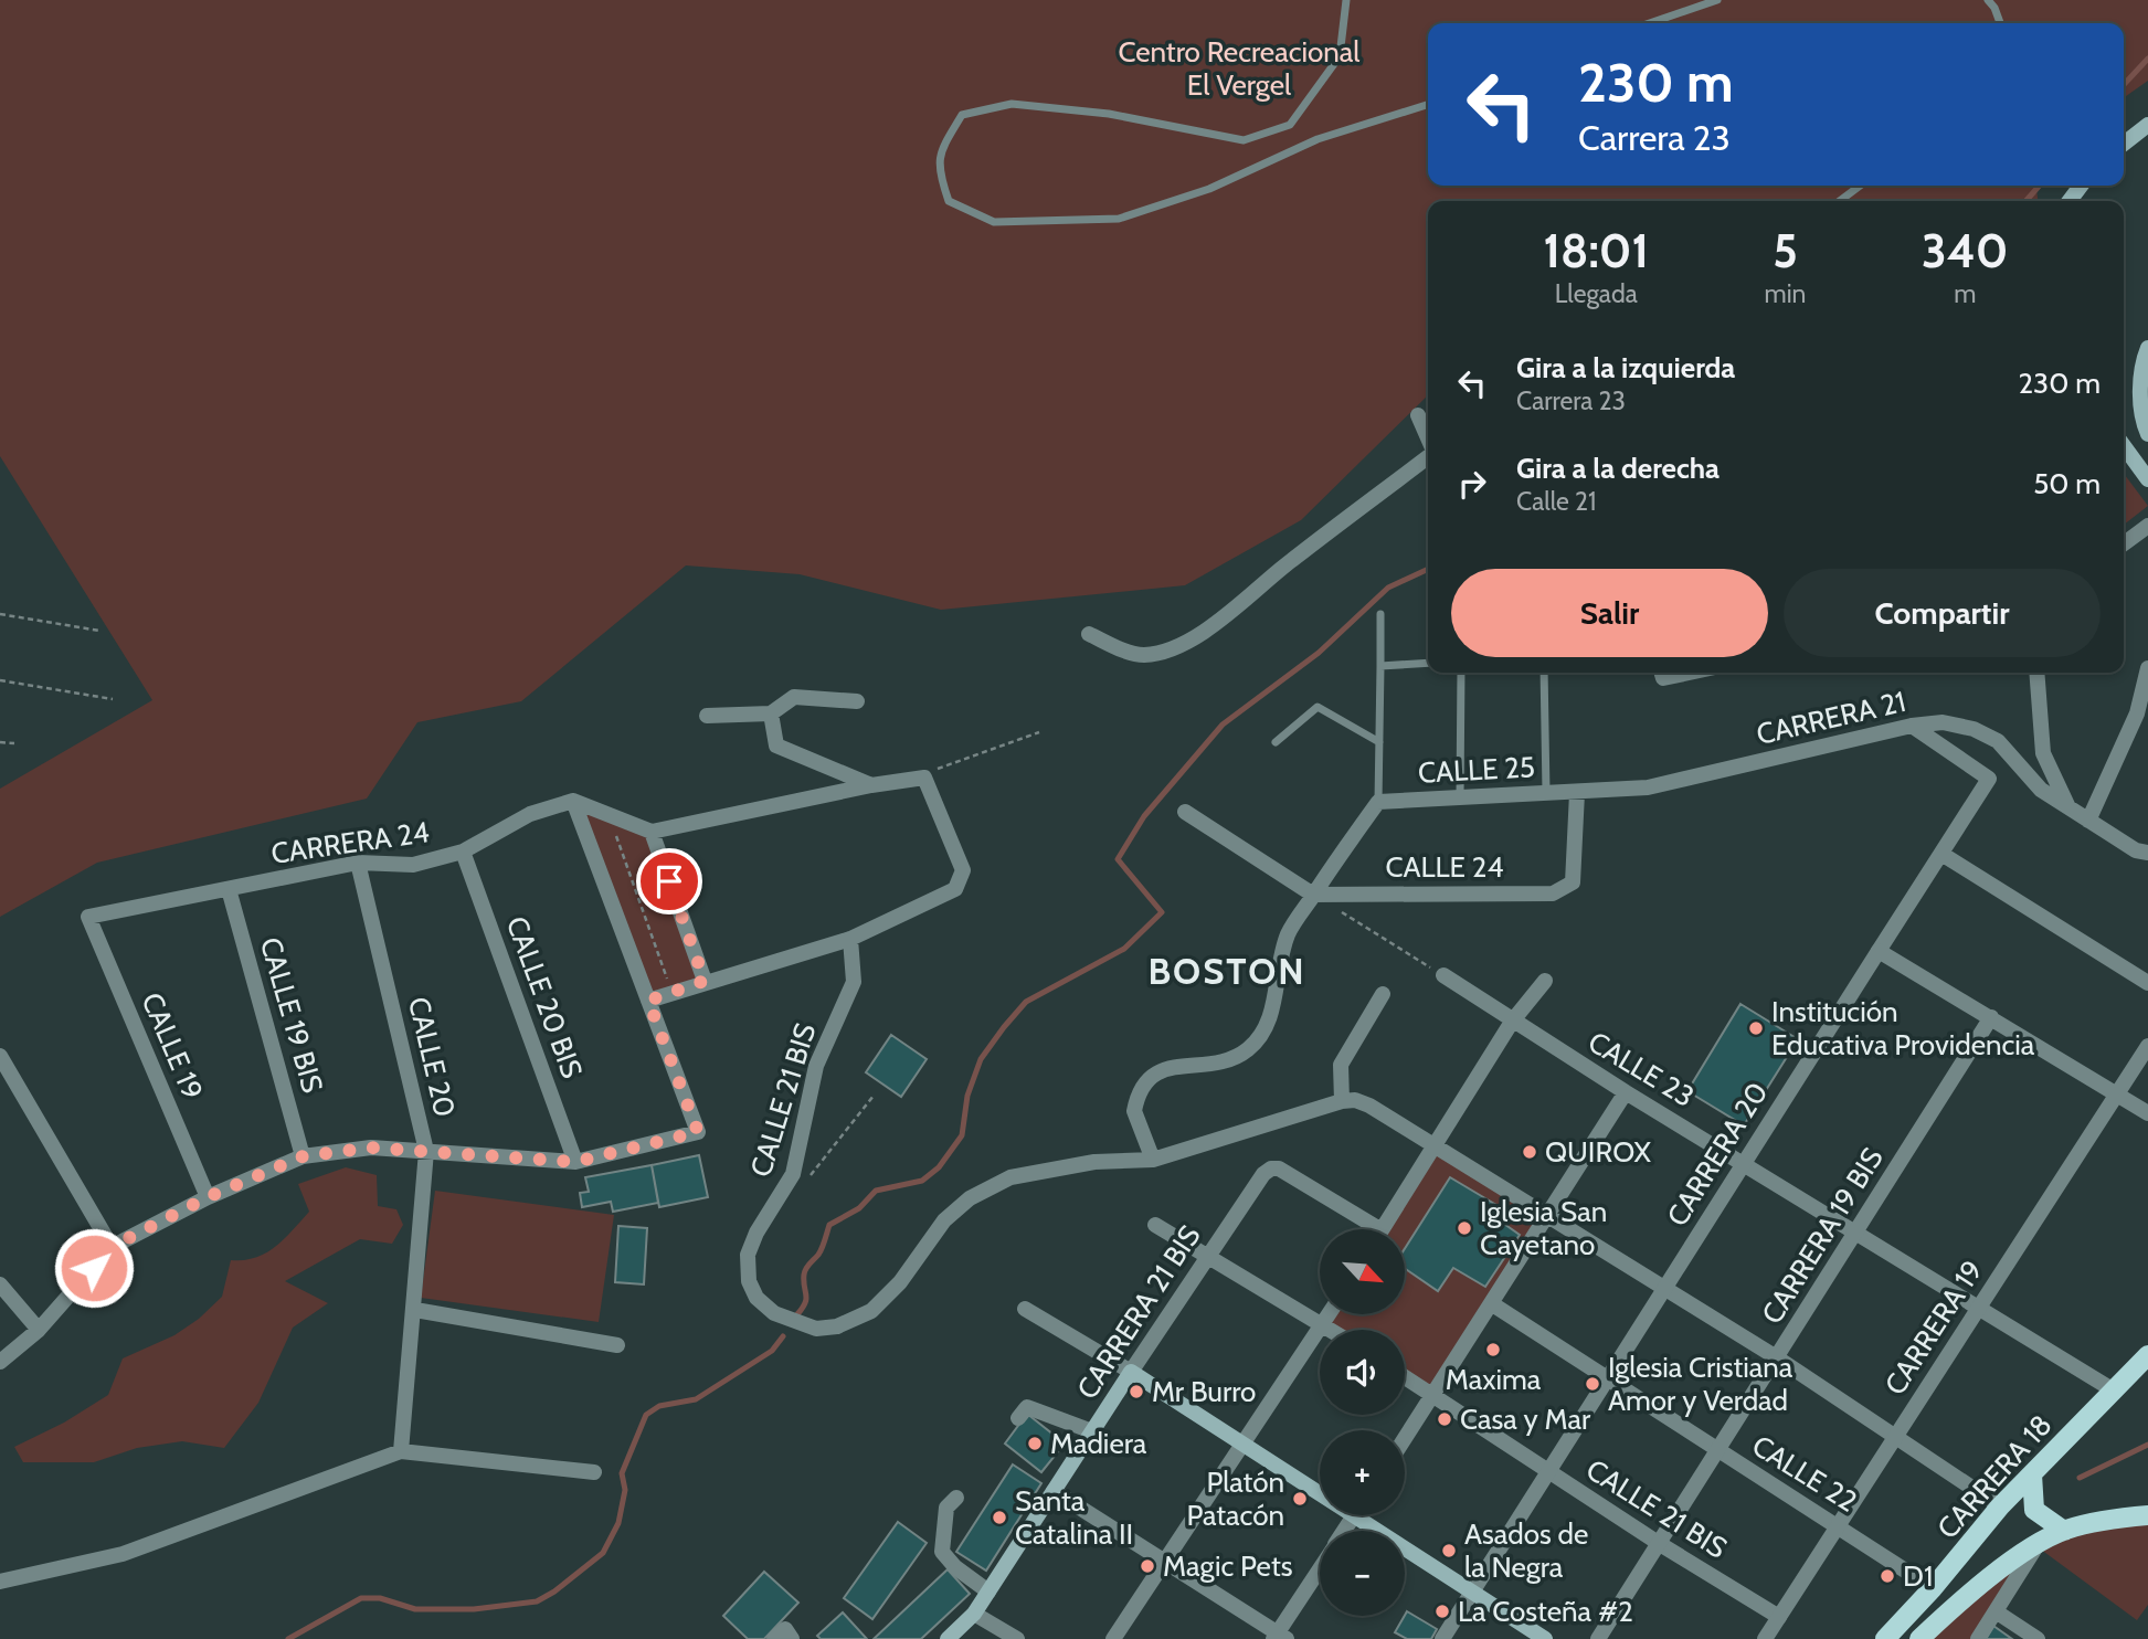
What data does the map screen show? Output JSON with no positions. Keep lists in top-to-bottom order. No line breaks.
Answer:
{"streets":{"main road":["CARRERA 21 BIS","CARRERA 18"],"street":["CARRERA 21","CALLE 25","CARRERA 24","CALLE 24","CALLE 20 BIS","CALLE 19 BIS","CALLE 19","CALLE 20","CALLE 23","CALLE 21 BIS","CARRERA 20","CARRERA 19 BIS","CARRERA 19","CALLE 22"]},"crossings":[["CARRERA 21","CALLE 25"],["CARRERA 21","CALLE 24"],["CARRERA 21","CARRERA 20"],["CALLE 25","CALLE 24"],["CARRERA 24","CALLE 20 BIS"],["CARRERA 24","CALLE 19 BIS"],["CARRERA 24","CALLE 19"],["CARRERA 24","CALLE 20"],["CALLE 23","CARRERA 20"],["CALLE 23","CARRERA 19 BIS"],["CALLE 23","CARRERA 19"],["CALLE 23","CARRERA 18"],["CALLE 21 BIS","CARRERA 20"],["CALLE 21 BIS","CARRERA 19 BIS"],["CALLE 21 BIS","CARRERA 19"],["CARRERA 20","CALLE 22"],["CARRERA 19 BIS","CALLE 22"],["CARRERA 19","CALLE 22"],["CALLE 22","CARRERA 18"]],"districts":["BOSTON"],"parks":["Centro Recreacional El Vergel"],"places":["Institución Educativa Providencia","QUIROX","Iglesia San Cayetano","Maxima","Iglesia Cristiana Amor y Verdad","Mr Burro","Casa y Mar","Madiera","Platón Patacón","Santa Catalina II","Asados de la Negra","Magic Pets","D1","La Costeña #2"],"north":"bottom right","page":{"turn":["230 m","Carrera 23"],"eta":["18:01","Llegada","5","min","340","m"],"list":[{"name":"Gira a la izquierda","note":"Carrera 23","value":"230 m"},{"name":"Gira a la derecha","note":"Calle 21","value":"50 m"}],"buttons":["Salir","Compartir"],"map_buttons":["+","−"]}}
